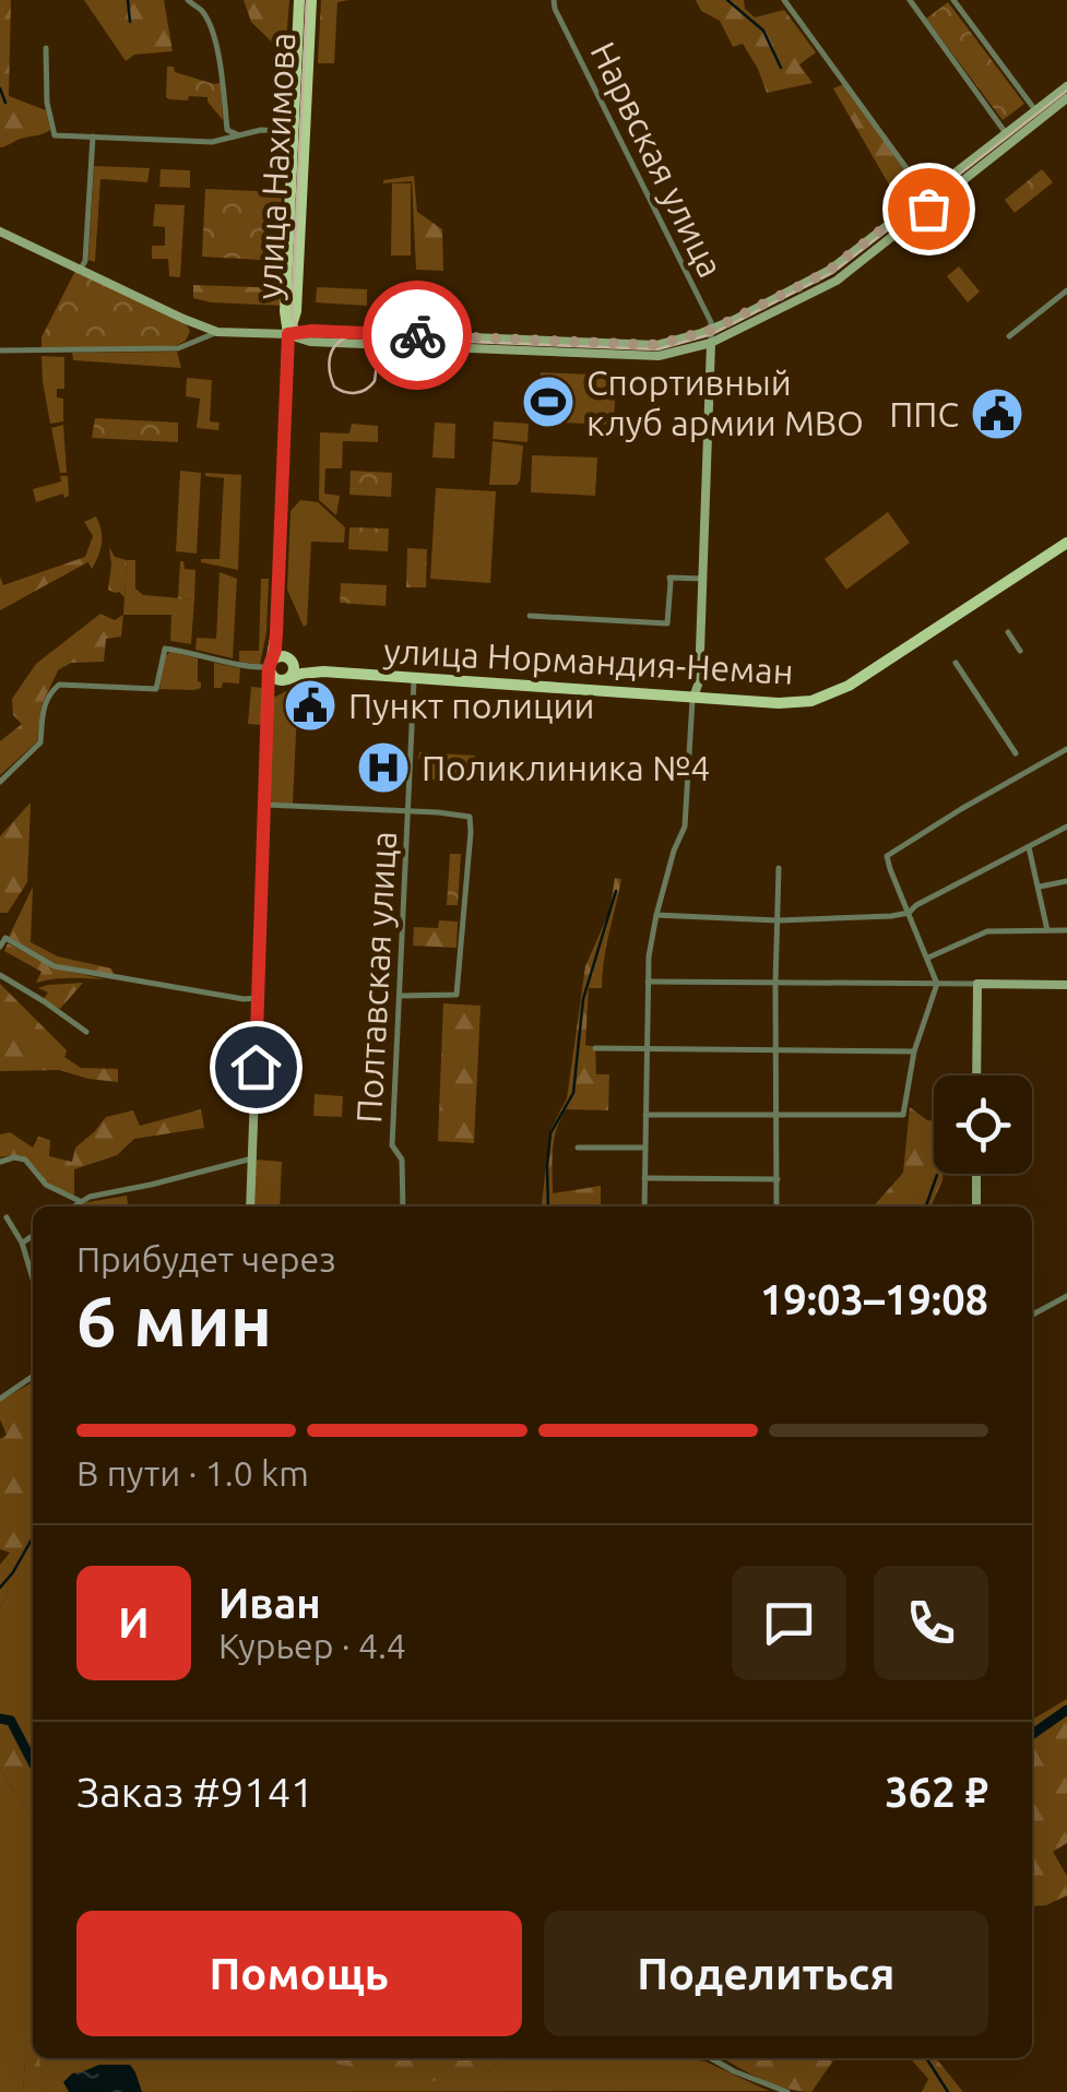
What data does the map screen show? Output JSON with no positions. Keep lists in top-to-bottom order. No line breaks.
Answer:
{"streets":{"main road":["улица Нахимова","улица Нормандия-Неман"],"street":["Нарвская улица","Полтавская улица"]},"crossings":[["улица Нормандия-Неман","Полтавская улица"]],"places":{"sports":["Спортивный клуб армии МВО"],"public building":["ППС","Пункт полиции"],"hospital":["Поликлиника №4"]},"page":{"heading":["6 мин","Прибудет через","19:03–19:08"],"panel":["Иван","Курьер · 4.4","Заказ #9141","362 ₽"],"bar":"В пути · 1.0 km","round":"И","buttons":["Помощь","Поделиться"]}}
